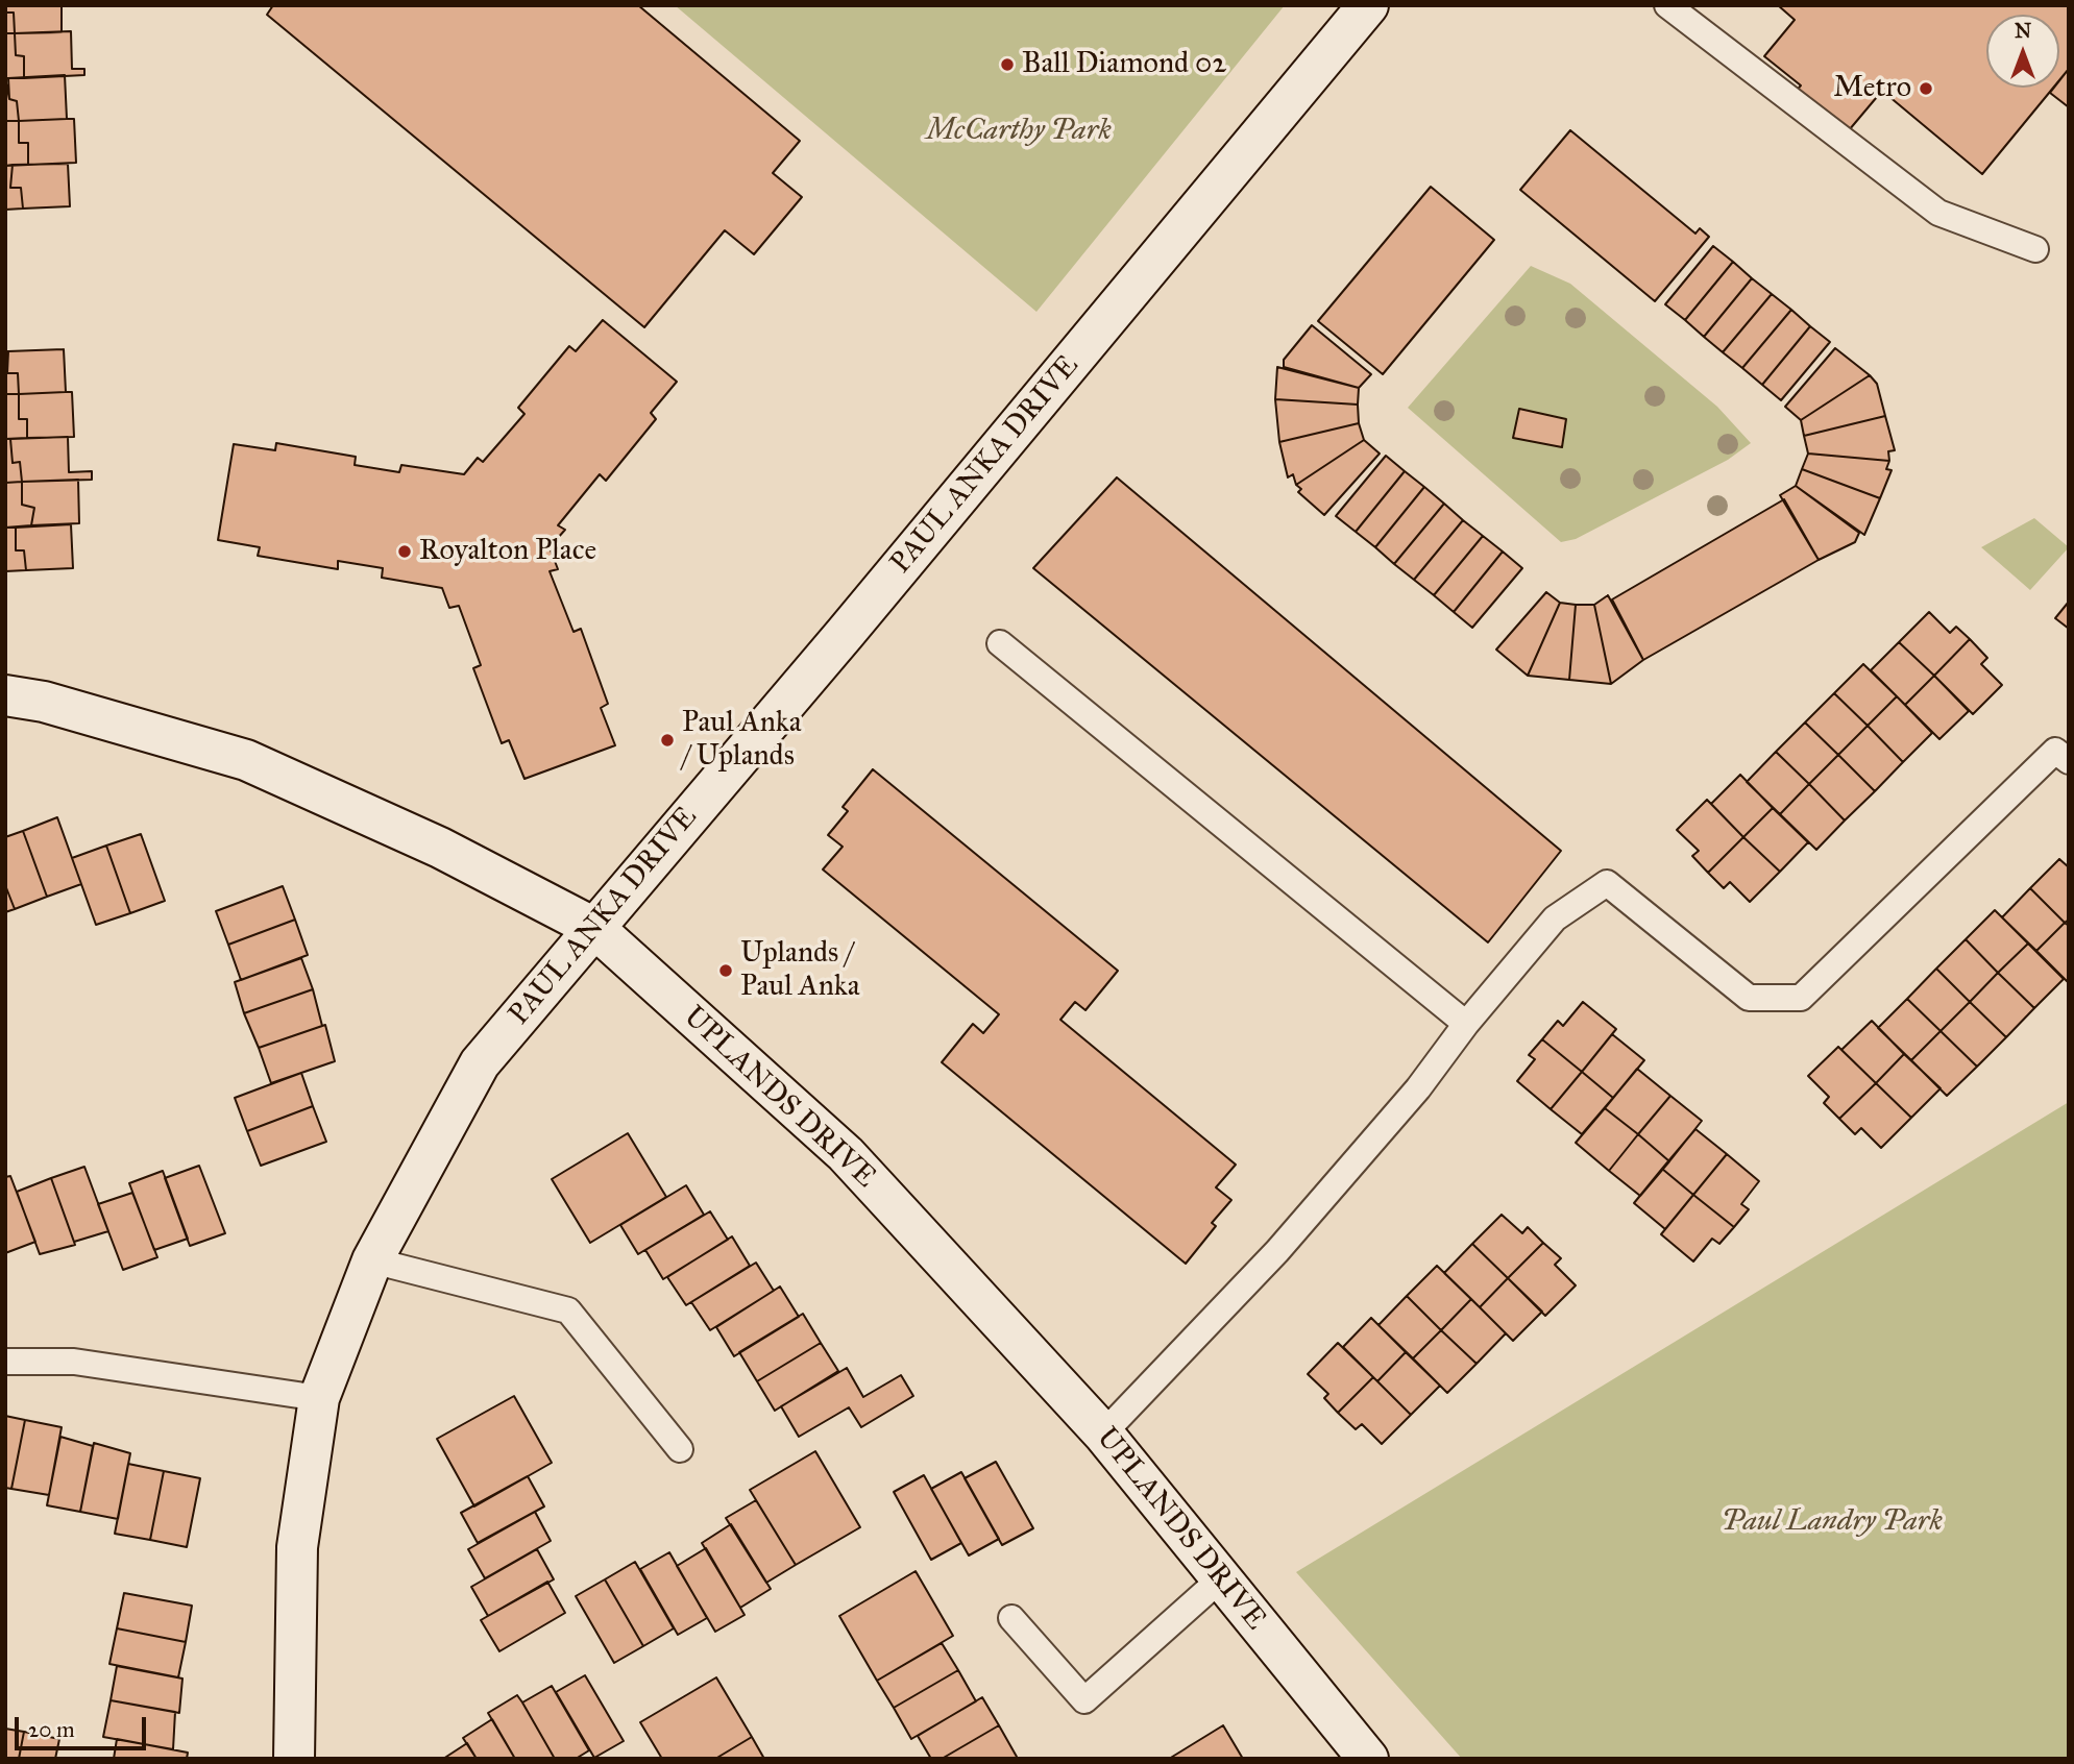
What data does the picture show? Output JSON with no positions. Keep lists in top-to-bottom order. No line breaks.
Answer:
{"streets":{"street":["PAUL ANKA DRIVE","UPLANDS DRIVE"]},"crossings":[["PAUL ANKA DRIVE","UPLANDS DRIVE"]],"parks":["McCarthy Park","Paul Landry Park"],"places":["Ball Diamond 02","Metro","Royalton Place","Paul Anka / Uplands","Uplands / Paul Anka"],"scale_bar":"20 m","north":"top"}
